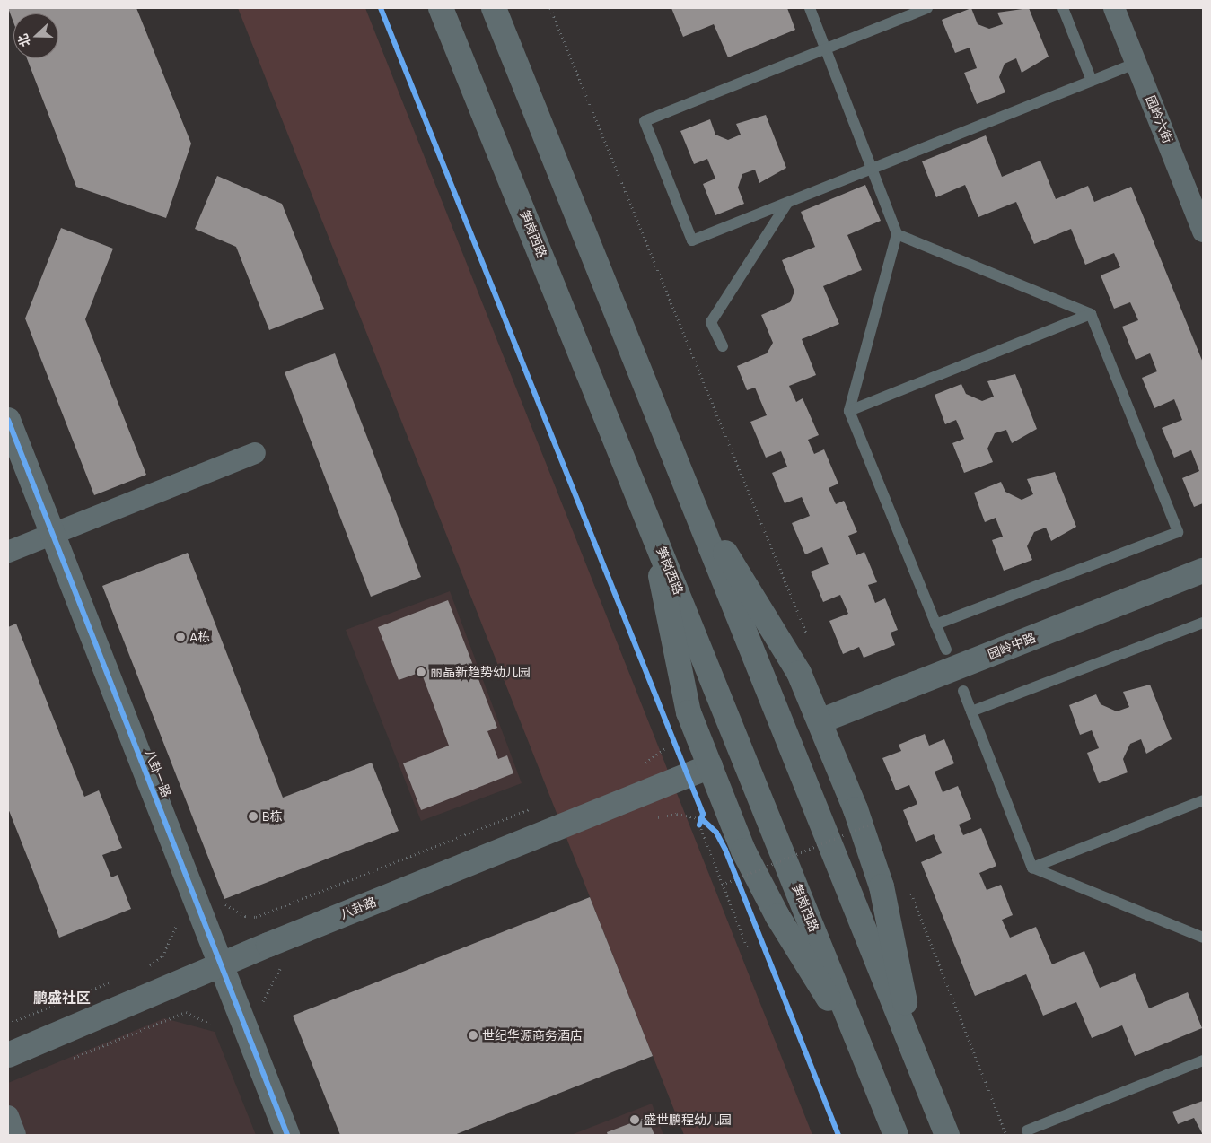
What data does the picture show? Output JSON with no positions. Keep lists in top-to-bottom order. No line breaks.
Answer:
{"streets":{"main road":["笋岗西路","园岭中路","八卦一路","八卦路"],"street":["园岭六街"]},"crossings":[["八卦一路","八卦路"]],"districts":["鹏盛社区"],"places":["A栋","丽晶新趋势幼儿园","B栋","世纪华源商务酒店","盛世鹏程幼儿园"],"north":"left"}
